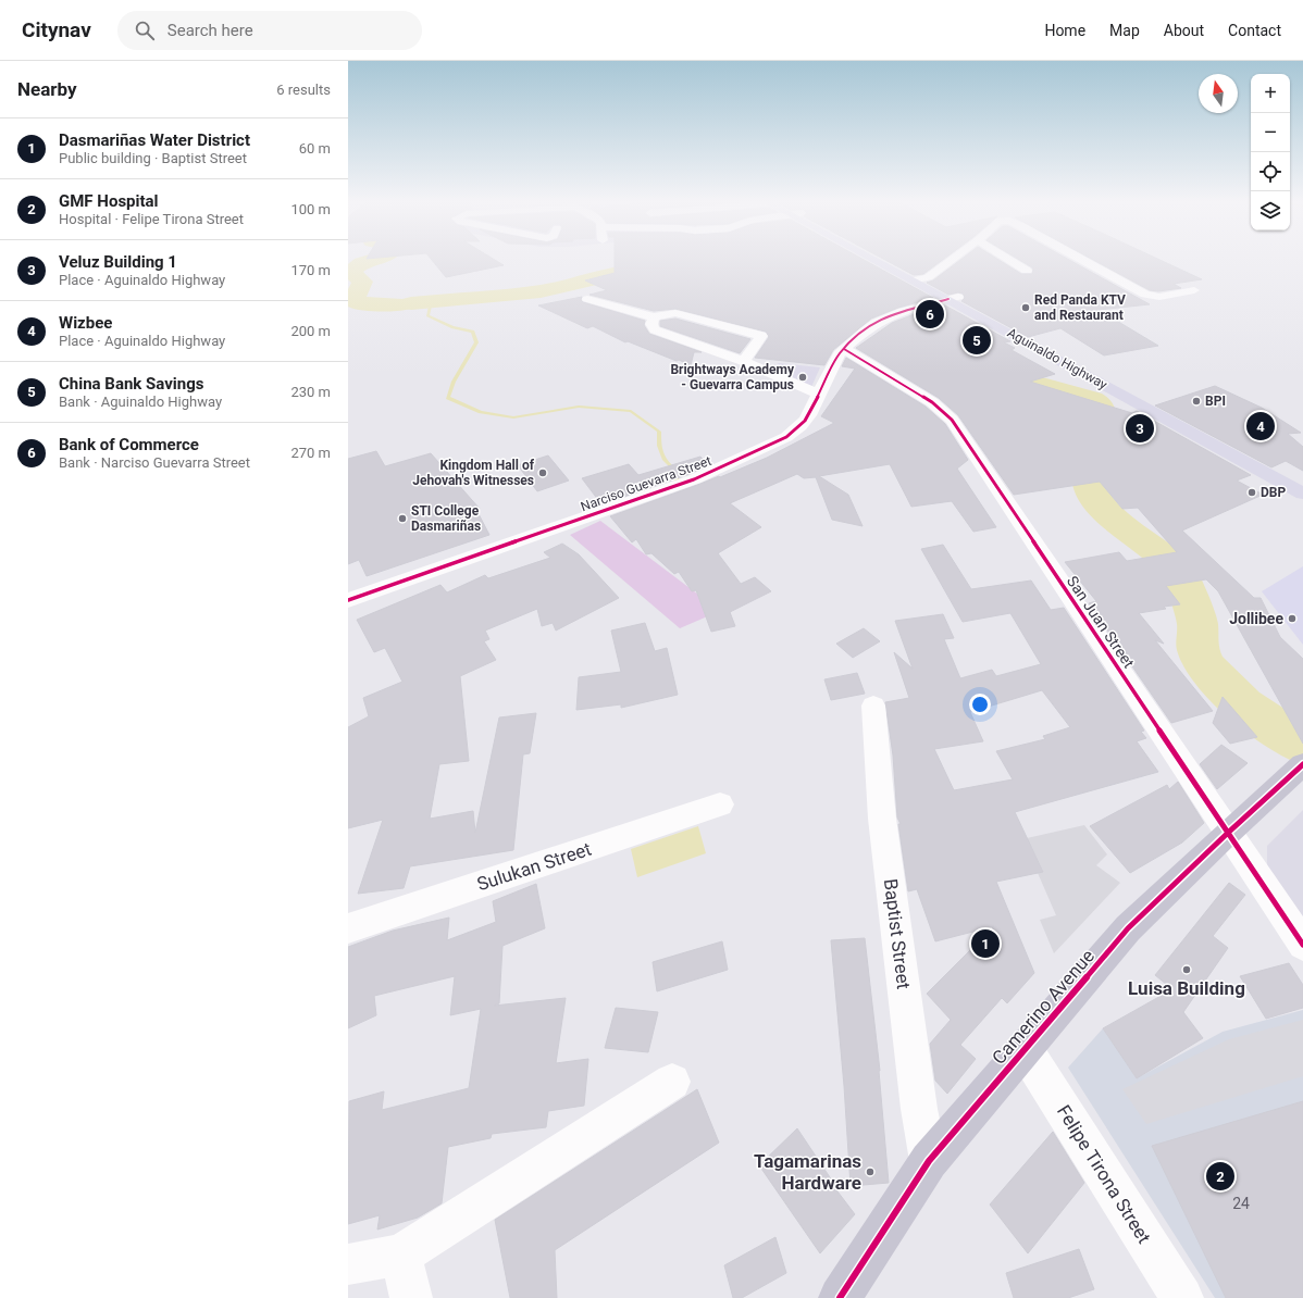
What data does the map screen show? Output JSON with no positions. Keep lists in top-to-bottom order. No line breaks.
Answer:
{"streets":{"highway":["Aguinaldo Highway"],"main road":["Camerino Avenue"],"street":["Narciso Guevarra Street","San Juan Street","Sulukan Street","Baptist Street","Felipe Tirona Street"]},"crossings":[["Aguinaldo Highway","Narciso Guevarra Street"],["Narciso Guevarra Street","San Juan Street"],["San Juan Street","Camerino Avenue"],["Baptist Street","Camerino Avenue"],["Camerino Avenue","Felipe Tirona Street"]],"places":["Red Panda KTV and Restaurant","Brightways Academy - Guevarra Campus","BPI","Kingdom Hall of Jehovah's Witnesses","DBP","STI College Dasmariñas","Jollibee","Luisa Building","Tagamarinas Hardware"],"house_numbers":["24"],"north":"top","page":{"header":"Citynav","search":"Search here","nav":["Home","Map","About","Contact"],"heading":["Nearby","6 results"],"map_buttons":["+","−"],"list":[{"mark":"1","name":"Dasmariñas Water District","note":"Public building · Baptist Street","value":"60 m"},{"mark":"2","name":"GMF Hospital","note":"Hospital · Felipe Tirona Street","value":"100 m"},{"mark":"3","name":"Veluz Building 1","note":"Place · Aguinaldo Highway","value":"170 m"},{"mark":"4","name":"Wizbee","note":"Place · Aguinaldo Highway","value":"200 m"},{"mark":"5","name":"China Bank Savings","note":"Bank · Aguinaldo Highway","value":"230 m"},{"mark":"6","name":"Bank of Commerce","note":"Bank · Narciso Guevarra Street","value":"270 m"}],"pins":["6","5","4","3","1","2"]}}
